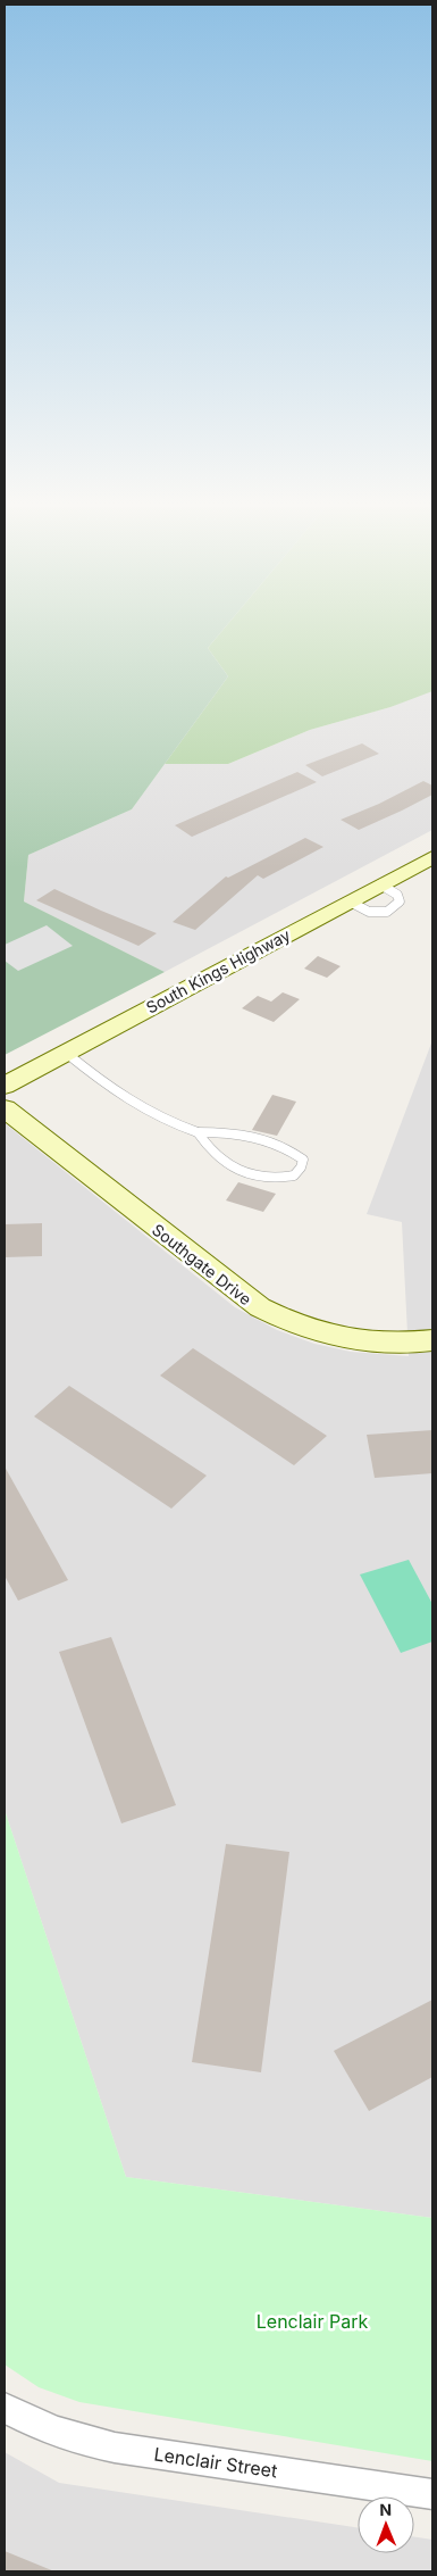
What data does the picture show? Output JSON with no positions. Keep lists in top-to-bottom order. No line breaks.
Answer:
{"streets":{"main road":["South Kings Highway","Southgate Drive"],"street":["Lenclair Street"]},"parks":["Lenclair Park"],"north":"top"}
